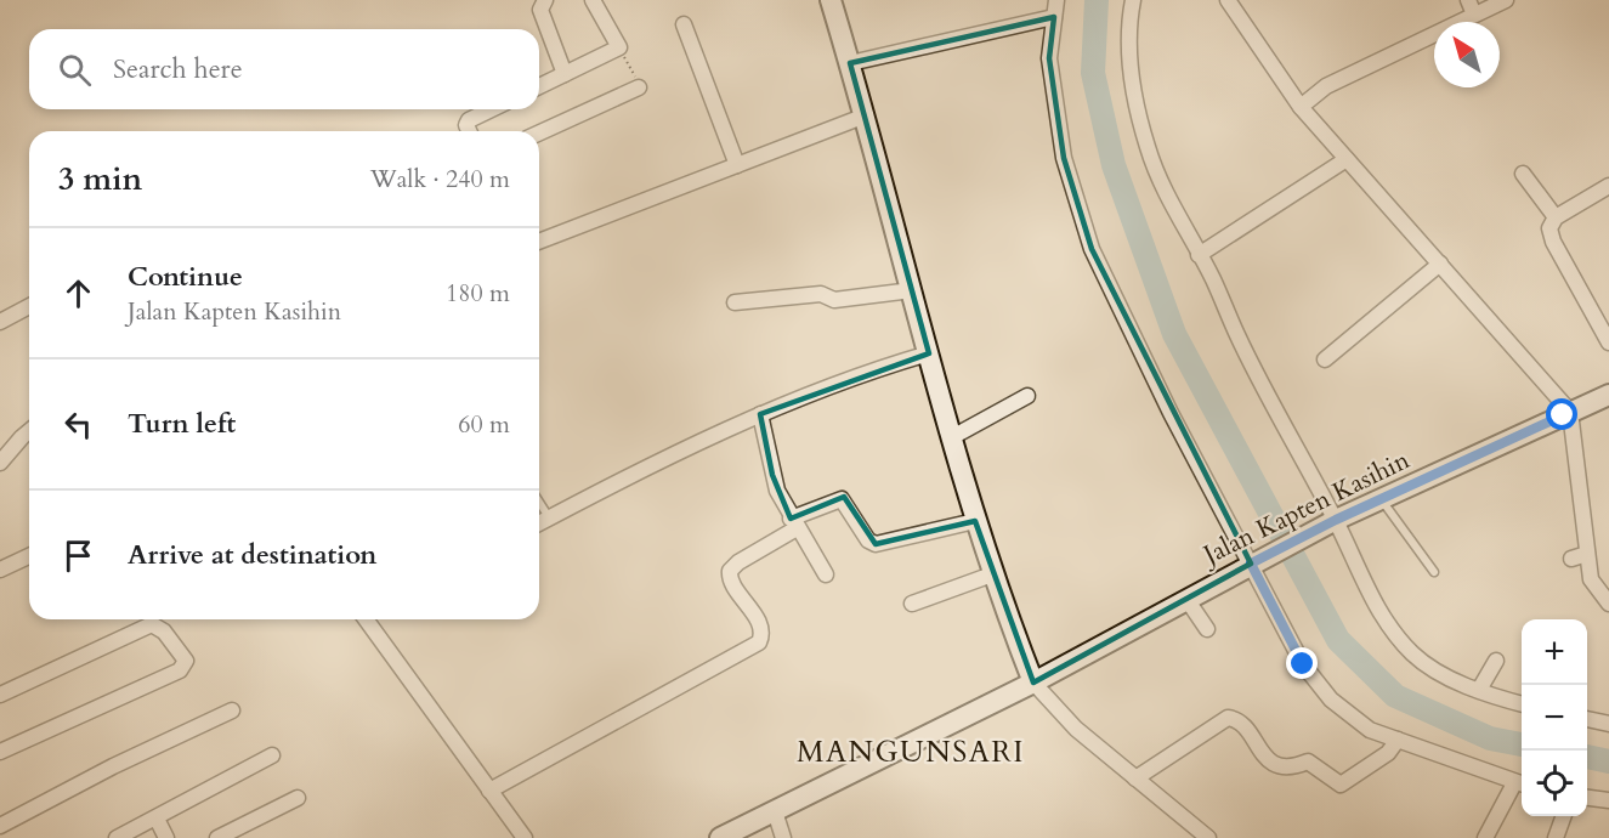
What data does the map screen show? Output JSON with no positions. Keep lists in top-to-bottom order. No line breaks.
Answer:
{"streets":{"main road":["Jalan Kapten Kasihin"]},"districts":["MANGUNSARI"],"north":"top left","page":{"search":"Search here","heading":["3 min","Walk · 240 m"],"list":[["Continue","Jalan Kapten Kasihin","180 m"],["Turn left","60 m"],"Arrive at destination"],"map_buttons":["+","−"]}}
